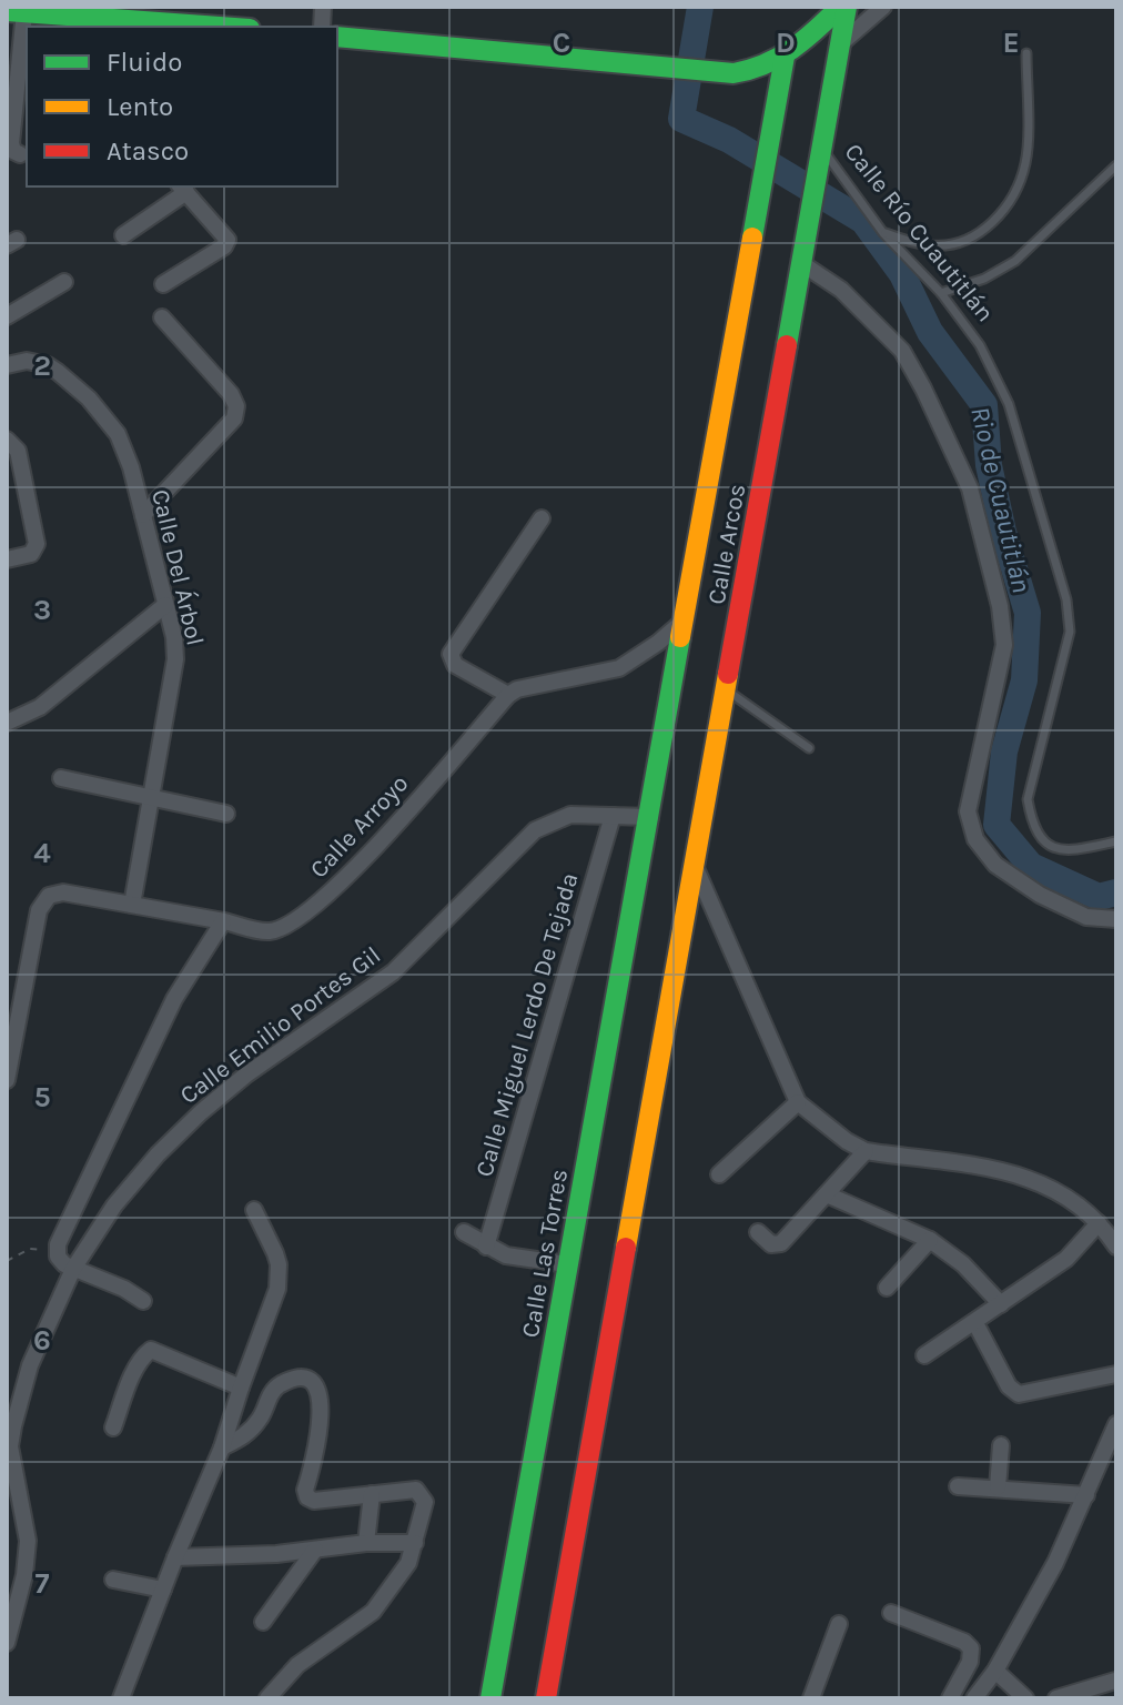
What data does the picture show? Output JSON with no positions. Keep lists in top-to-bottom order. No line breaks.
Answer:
{"streets":{"main road":["Calle Arcos","Calle Las Torres"],"street":["Calle Del Árbol","Calle Arroyo","Calle Emilio Portes Gil","Calle Miguel Lerdo De Tejada"],"lane":["Calle Río Cuautitlán"]},"crossings":[["Calle Río Cuautitlán","Calle Arcos"],["Calle Arcos","Calle Emilio Portes Gil"],["Calle Arcos","Calle Las Torres"],["Calle Del Árbol","Calle Arroyo"],["Calle Emilio Portes Gil","Calle Miguel Lerdo De Tejada"],["Calle Emilio Portes Gil","Calle Las Torres"]],"water":["Rio de Cuautitlán"],"legend":["Fluido","Lento","Atasco"],"grid":{"columns":["C","D","E"],"rows":["2","3","4","5","6","7"]}}
